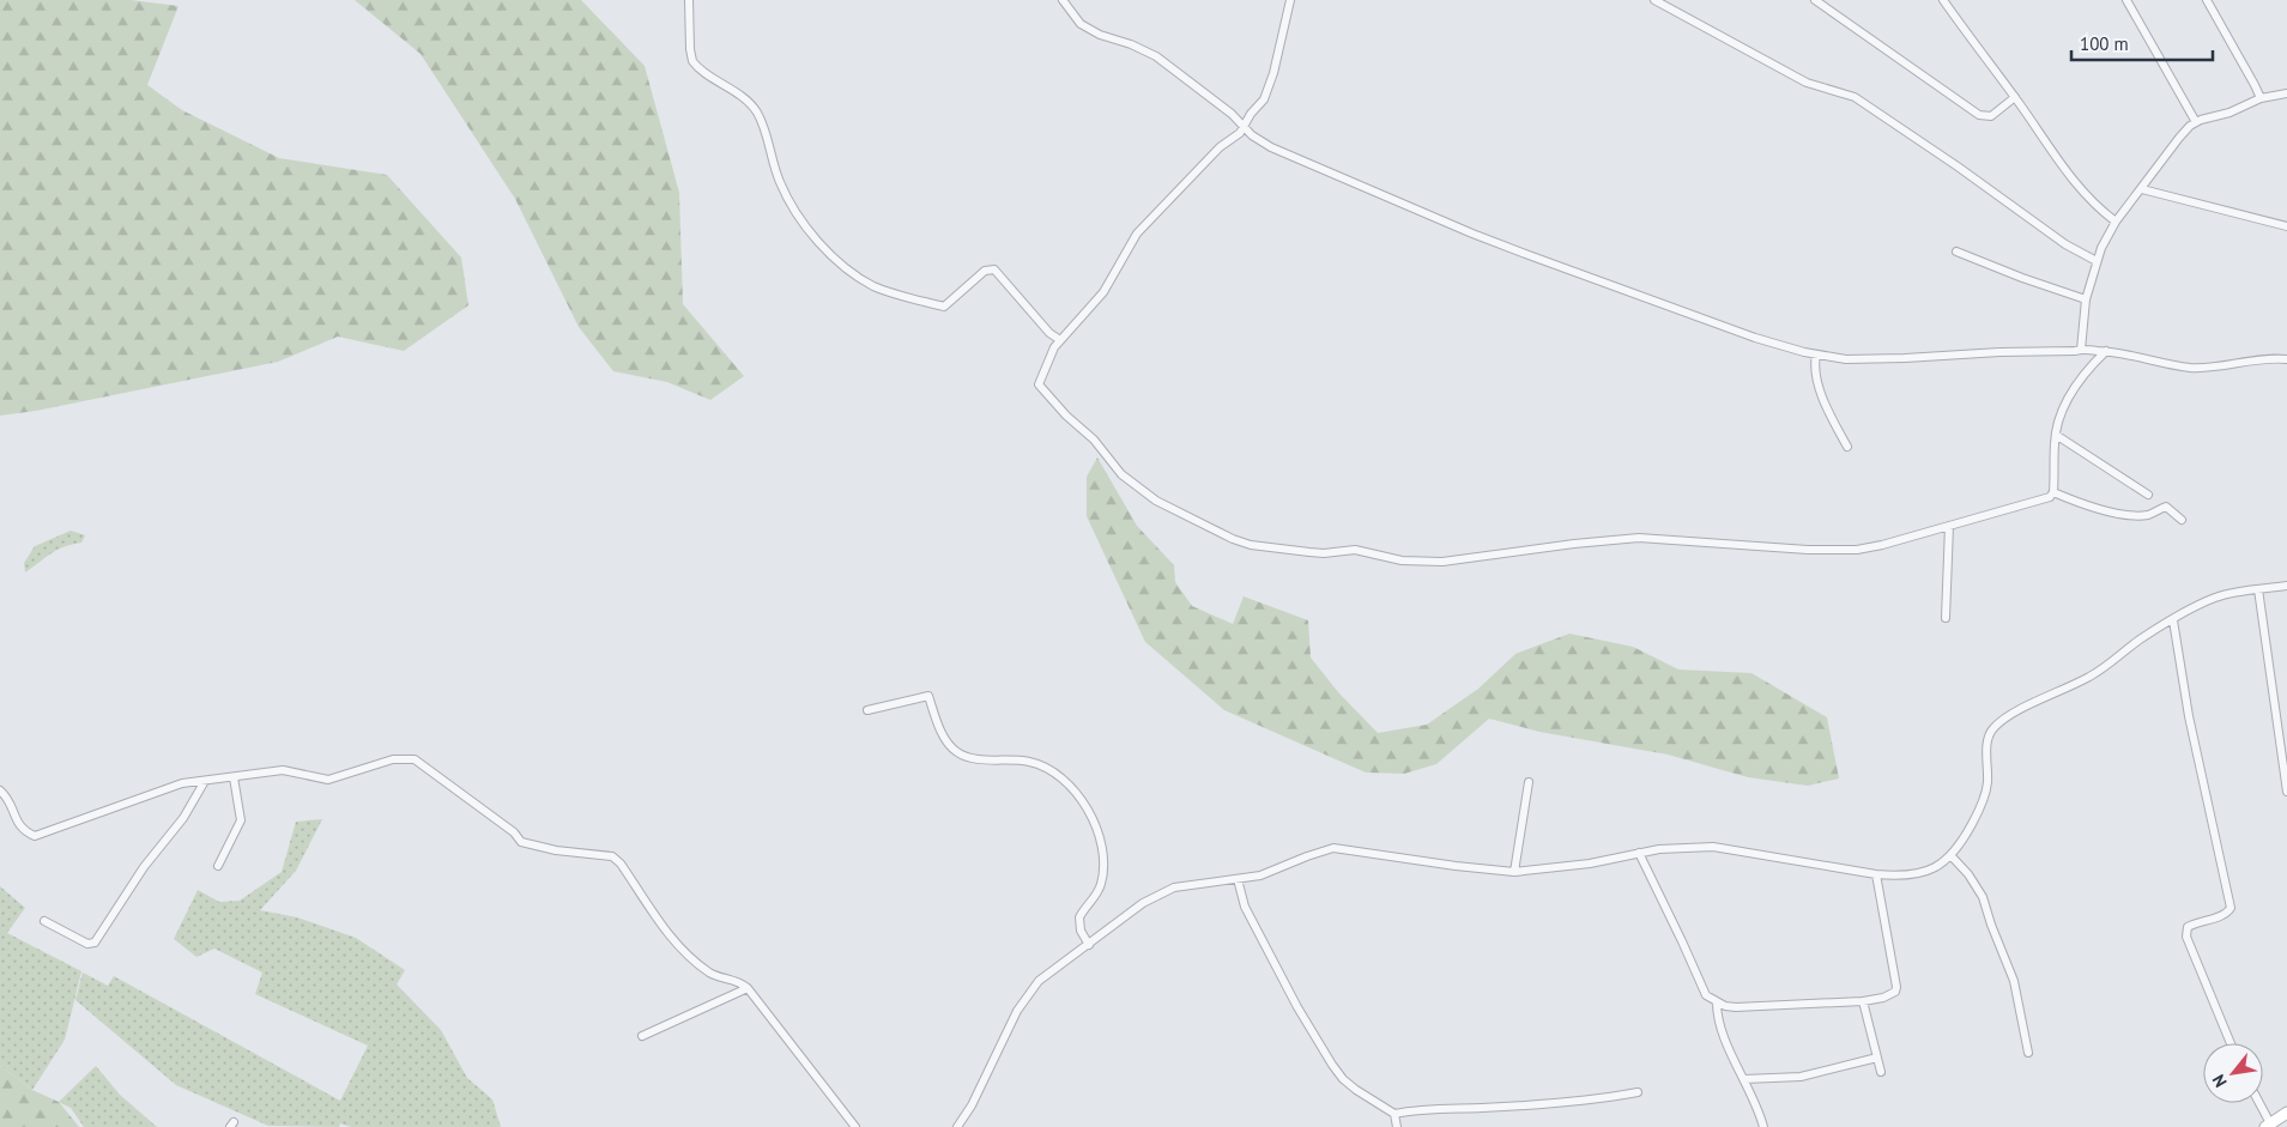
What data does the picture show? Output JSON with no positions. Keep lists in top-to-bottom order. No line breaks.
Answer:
{"scale_bar":"100 m","north":"bottom left"}
